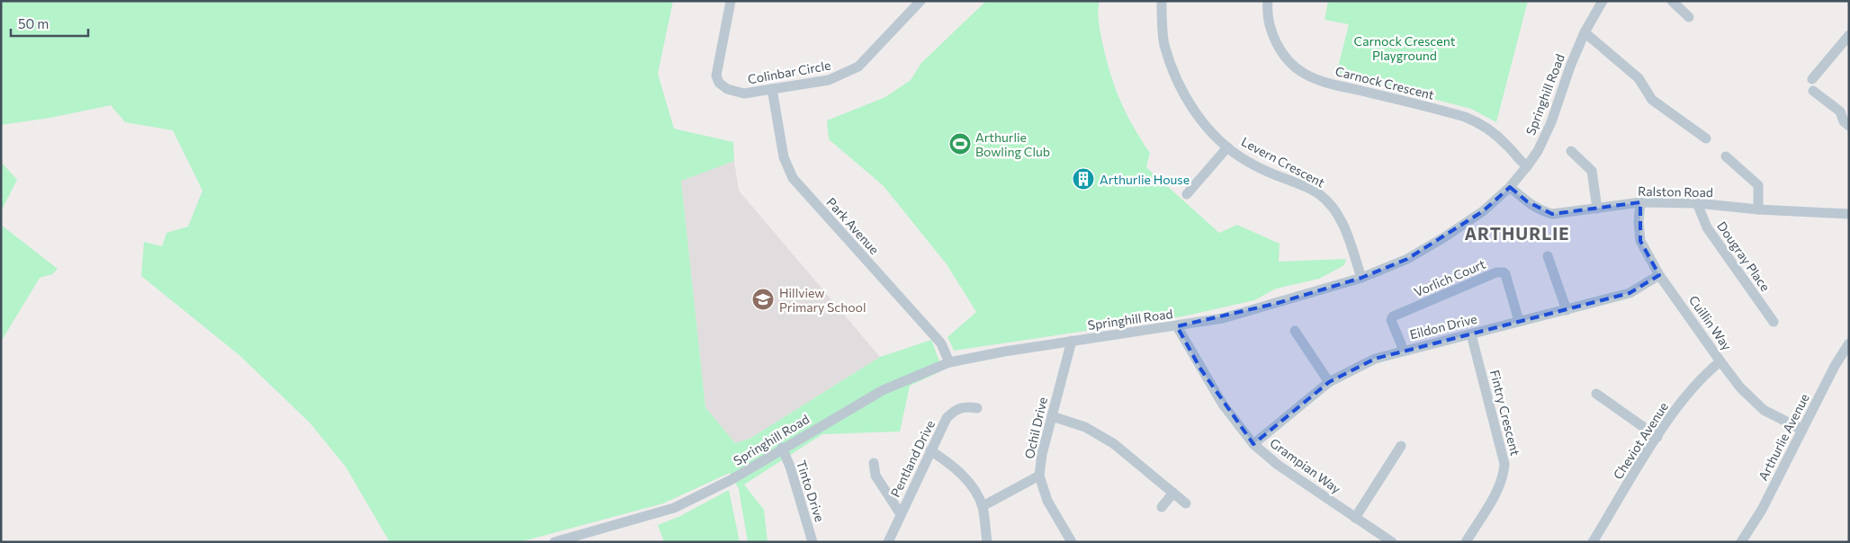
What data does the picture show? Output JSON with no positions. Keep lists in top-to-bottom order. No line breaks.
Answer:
{"streets":{"street":["Colinbar Circle","Carnock Crescent","Springhill Road","Levern Crescent","Ralston Road","Park Avenue","Dougray Place","Vorlich Court","Cuillin Way","Eildon Drive","Fintry Crescent","Ochil Drive","Arthurlie Avenue","Cheviot Avenue","Pentland Drive","Grampian Way","Tinto Drive"]},"crossings":[["Colinbar Circle","Park Avenue"],["Carnock Crescent","Springhill Road"],["Springhill Road","Levern Crescent"],["Springhill Road","Ralston Road"],["Springhill Road","Park Avenue"],["Springhill Road","Ochil Drive"],["Springhill Road","Grampian Way"],["Springhill Road","Tinto Drive"],["Ralston Road","Dougray Place"],["Ralston Road","Cuillin Way"],["Vorlich Court","Eildon Drive"],["Cuillin Way","Eildon Drive"],["Cuillin Way","Arthurlie Avenue"],["Cuillin Way","Cheviot Avenue"],["Eildon Drive","Fintry Crescent"],["Eildon Drive","Grampian Way"]],"districts":["ARTHURLIE"],"parks":["Carnock Crescent Playground"],"places":{"sports":["Arthurlie Bowling Club"],"building":["Arthurlie House"],"school or university":["Hillview Primary School"]},"scale_bar":"50 m"}
